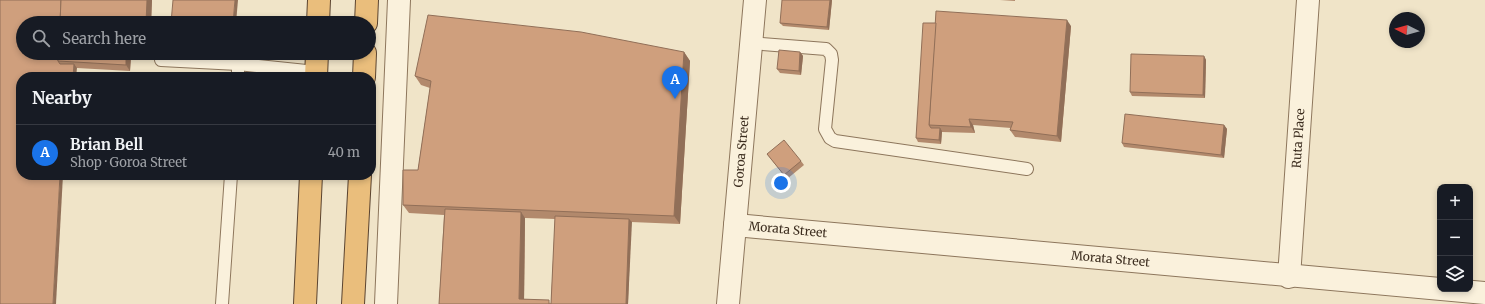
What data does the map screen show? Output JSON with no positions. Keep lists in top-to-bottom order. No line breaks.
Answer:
{"streets":{"street":["Ruta Place","Goroa Street","Morata Street"]},"crossings":[["Ruta Place","Morata Street"],["Goroa Street","Morata Street"]],"north":"left","page":{"search":"Search here","pins":"A","heading":"Nearby","list":[{"mark":"A","name":"Brian Bell","note":"Shop · Goroa Street","value":"40 m"}],"map_buttons":["+","−"]}}
